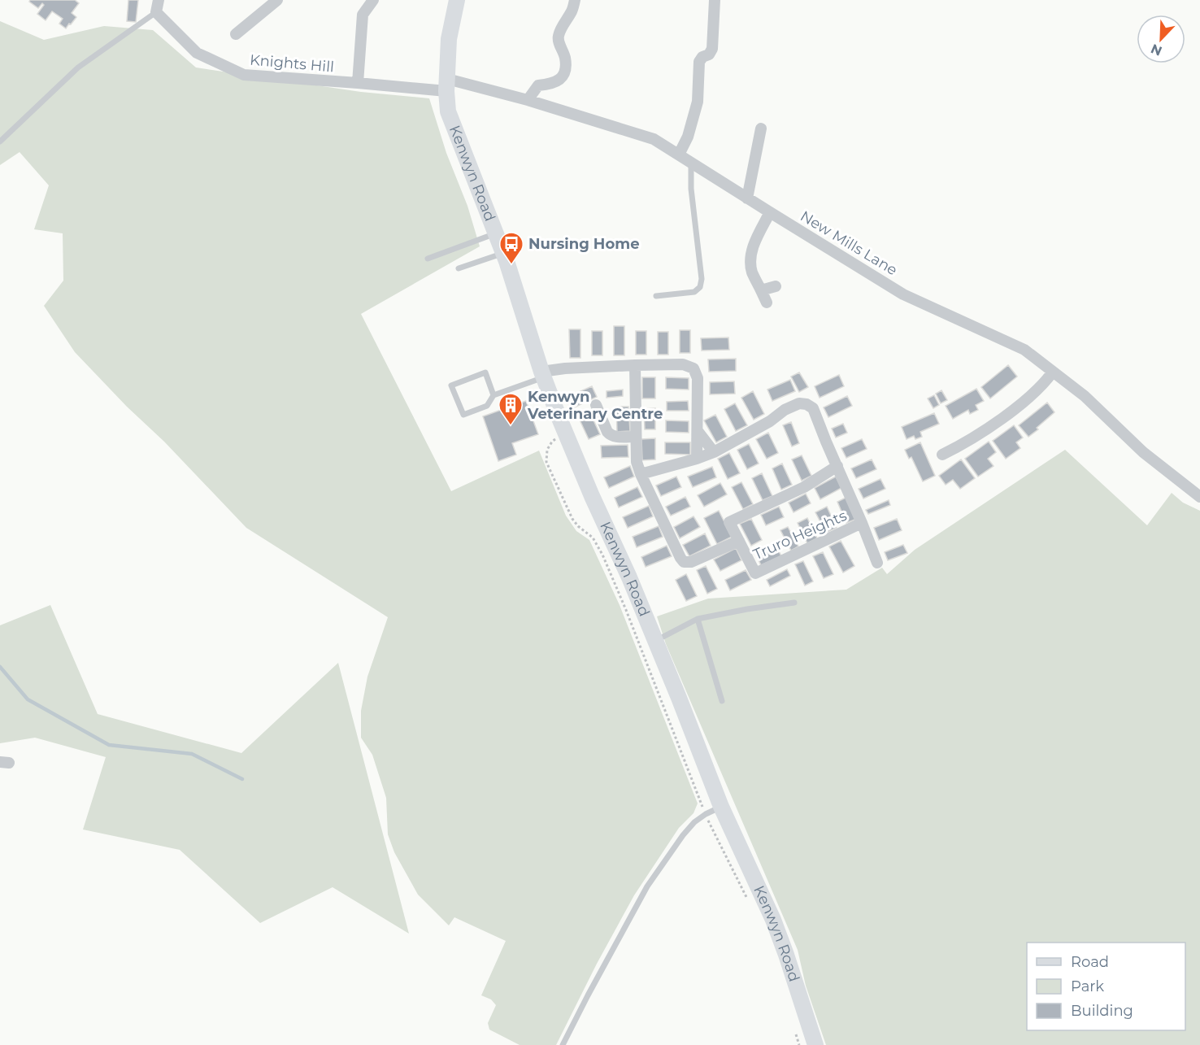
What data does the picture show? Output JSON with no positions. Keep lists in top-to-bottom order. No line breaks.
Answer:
{"streets":{"main road":["Kenwyn Road"],"street":["Knights Hill","New Mills Lane","Truro Heights"]},"crossings":[["Knights Hill","Kenwyn Road"],["Knights Hill","New Mills Lane"],["Kenwyn Road","New Mills Lane"]],"places":{"bus stop":["Nursing Home"],"building":["Kenwyn Veterinary Centre"]},"legend":["Road","Park","Building"],"north":"bottom left"}
